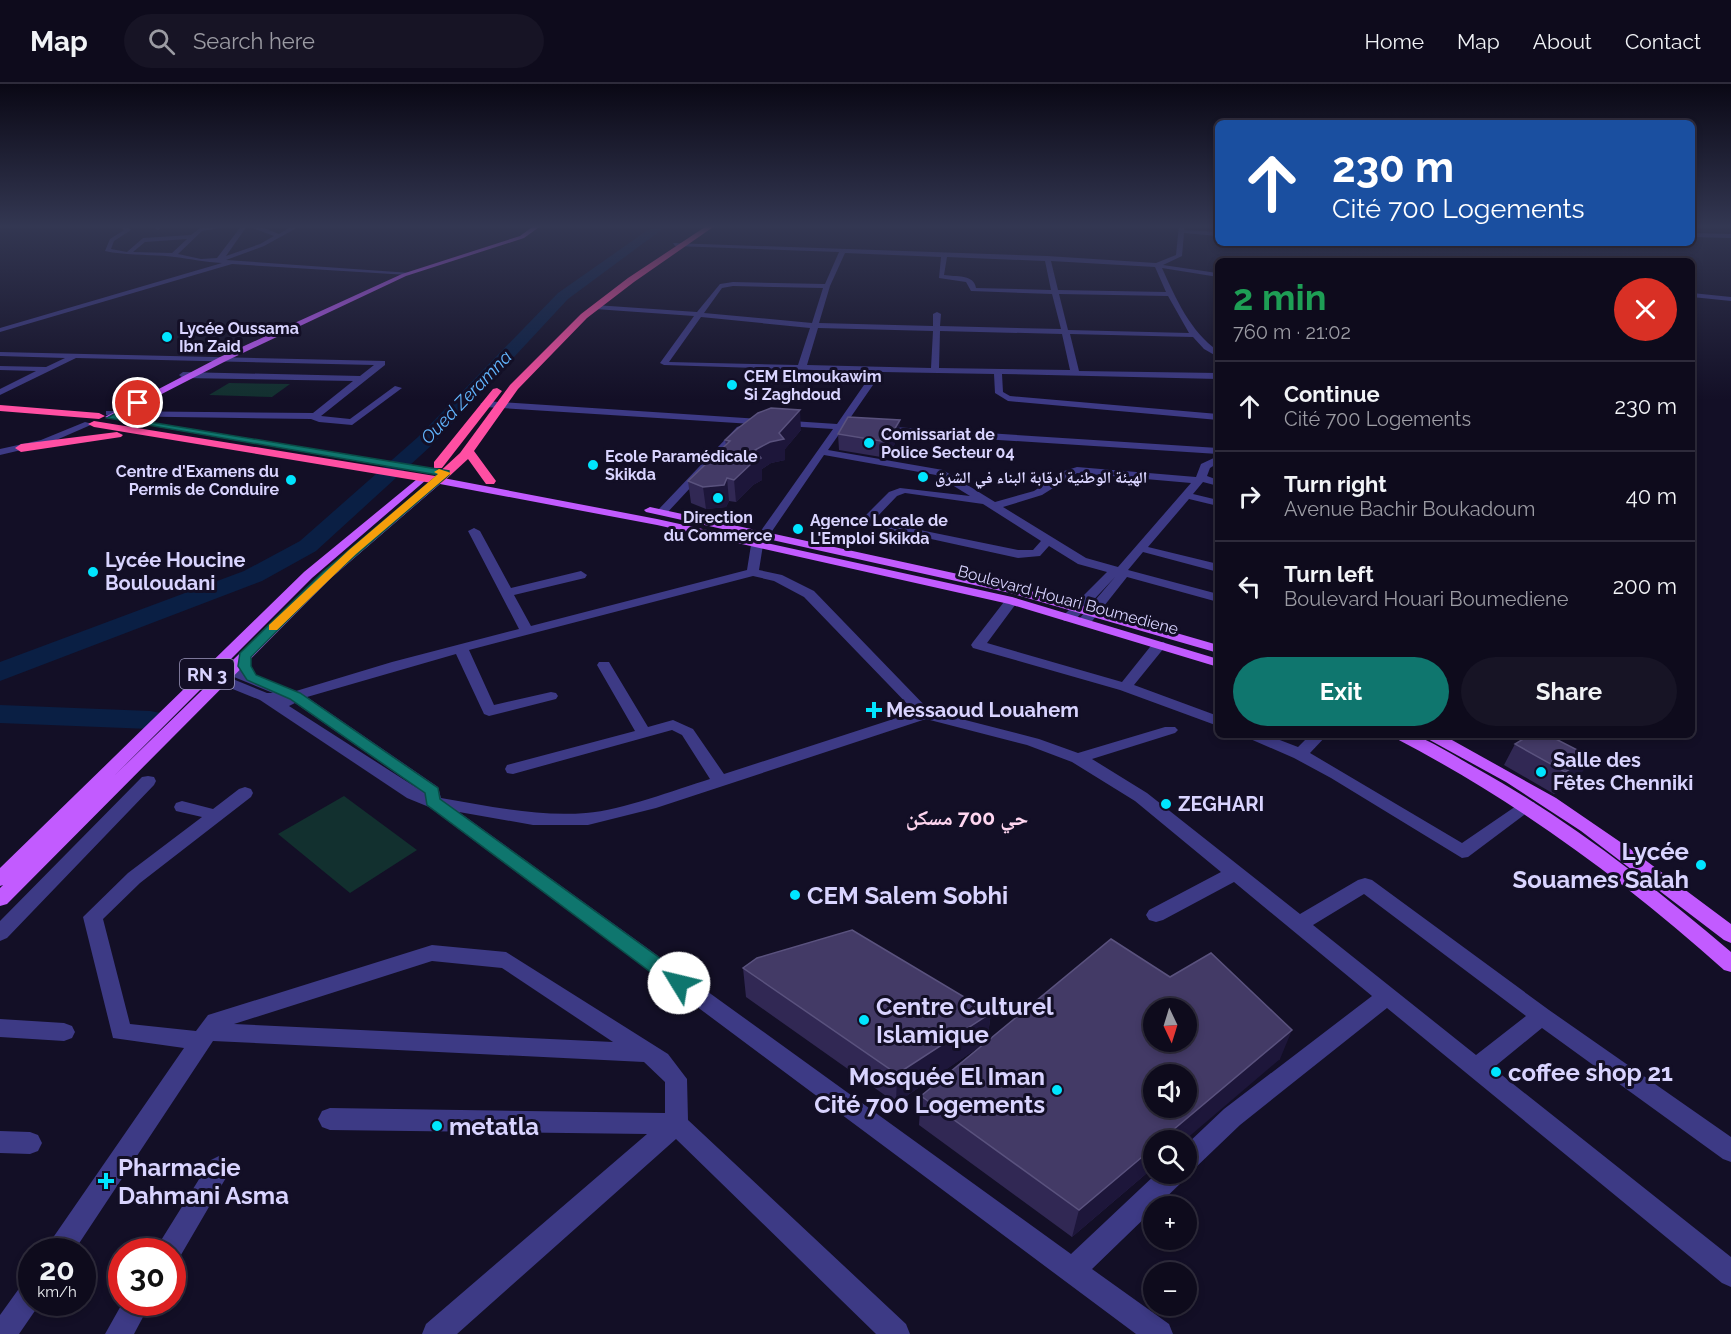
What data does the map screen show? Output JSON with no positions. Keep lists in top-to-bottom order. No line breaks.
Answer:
{"streets":{"highway":["Boulevard Houari Boumediene","RN 3"]},"crossings":[["Boulevard Houari Boumediene","RN 3"]],"districts":["حي 700 مسكن"],"water":["Oued Zeramna"],"places":{"other":["Lycée Oussama Ibn Zaid","CEM Elmoukawim Si Zaghdoud","Comissariat de Police Secteur 04","Ecole Paramédicale Skikda","الهيئة الوطنية لرقابة البناء في الشرق","Centre d'Examens du Permis de Conduire","Direction du Commerce","Agence Locale de L'Emploi Skikda","Lycée Houcine Bouloudani","Salle des Fêtes Chenniki","ZEGHARI","Lycée Souames Salah","CEM Salem Sobhi","Centre Culturel Islamique","coffee shop 21","Mosquée El Iman Cité 700 Logements","metatla"],"health":["Messaoud Louahem","Pharmacie Dahmani Asma"]},"north":"bottom","page":{"header":"Map","search":"Search here","nav":["Home","Map","About","Contact"],"turn":["230 m","Cité 700 Logements"],"heading":["2 min","760 m · 21:02"],"list":[{"name":"Continue","note":"Cité 700 Logements","value":"230 m"},{"name":"Turn right","note":"Avenue Bachir Boukadoum","value":"40 m"},{"name":"Turn left","note":"Boulevard Houari Boumediene","value":"200 m"}],"buttons":["Exit","Share"],"map_buttons":["+","−"],"speed":"20 km/h","limit":"30"}}
